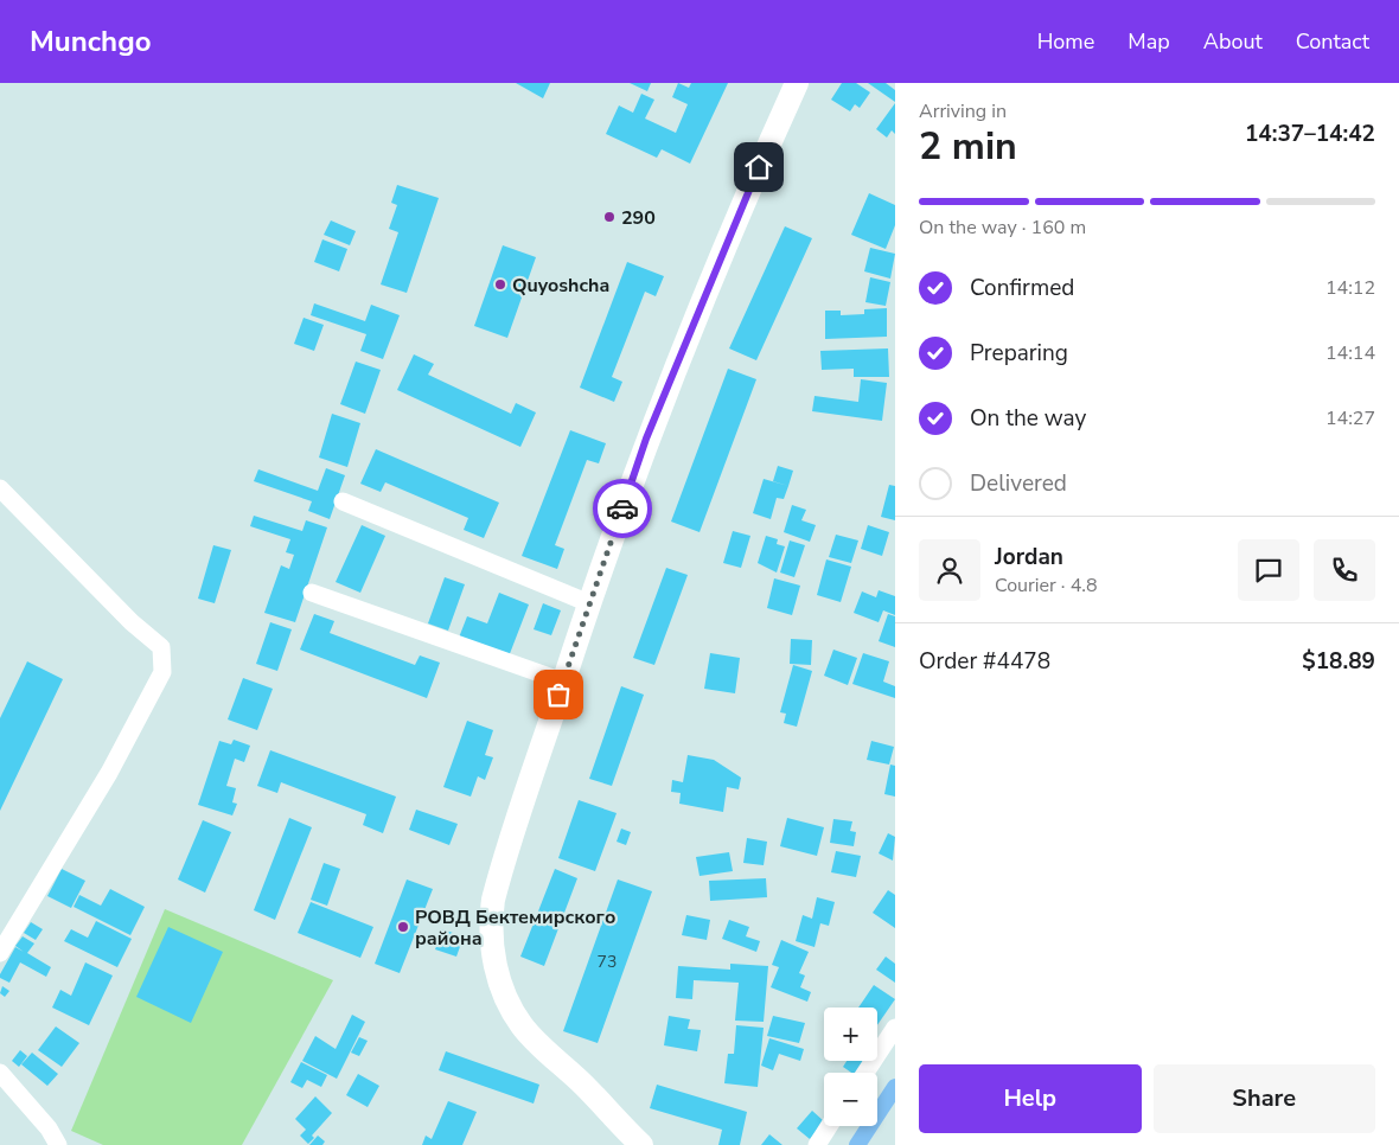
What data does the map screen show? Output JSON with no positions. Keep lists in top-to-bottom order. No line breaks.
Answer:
{"places":["290","Quyoshcha","РОВД Бектемирского района"],"house_numbers":["73"],"page":{"header":"Munchgo","nav":["Home","Map","About","Contact"],"heading":["2 min","Arriving in","14:37–14:42"],"panel":["Jordan","Courier · 4.8","Order #4478","$18.89"],"bar":"On the way · 160 m","list":[["Confirmed","14:12"],["Preparing","14:14"],["On the way","14:27"],"Delivered"],"map_buttons":["+","−"],"buttons":["Help","Share"]}}
